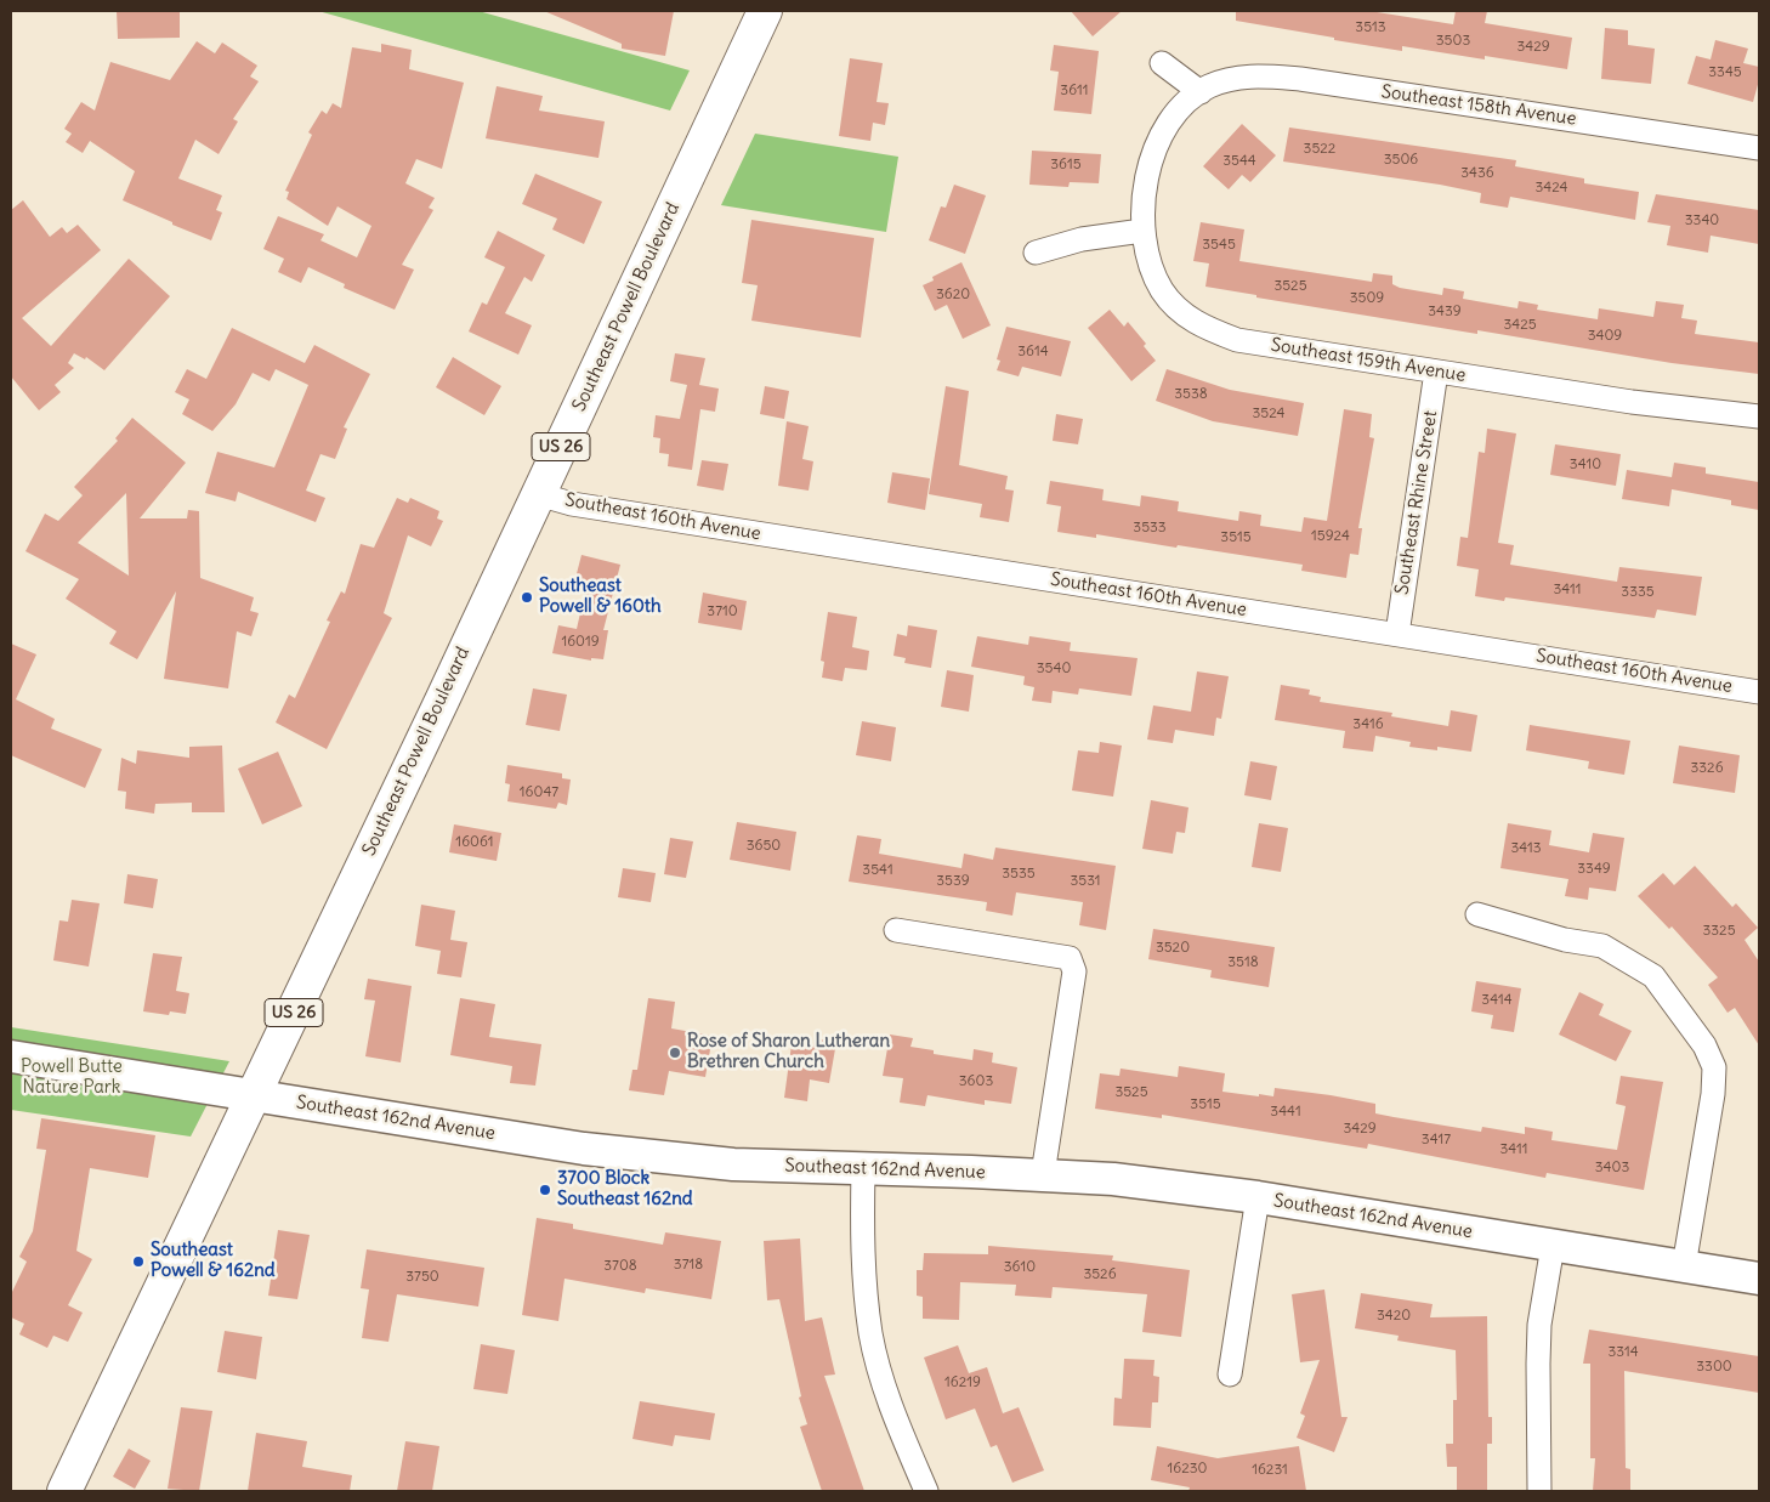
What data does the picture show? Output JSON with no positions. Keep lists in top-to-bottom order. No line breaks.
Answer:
{"streets":{"main road":["Southeast Powell Boulevard","US 26","Southeast 162nd Avenue"],"street":["Southeast 158th Avenue","Southeast 159th Avenue","Southeast Rhine Street","Southeast 160th Avenue"]},"crossings":[["Southeast 158th Avenue","Southeast 159th Avenue"],["Southeast Powell Boulevard","Southeast 160th Avenue"],["Southeast Powell Boulevard","Southeast 162nd Avenue"],["Southeast 159th Avenue","Southeast Rhine Street"],["Southeast Rhine Street","Southeast 160th Avenue"]],"parks":["Powell Butte Nature Park"],"places":["Southeast Powell & 160th","Rose of Sharon Lutheran Brethren Church","3700 Block Southeast 162nd","Southeast Powell & 162nd"],"house_numbers":["3513","3503","3429","3345","3611","3522","3506","3544","3615","3436","3424","3340","3545","3525","3620","3509","3439","3425","3409","3614","3538","3524","3410","3533","15924","3515","3411","3335","3710","16019","3540","3416","3326","16047","16061","3650","3413","3349","3541","3535","3539","3531","3325","3520","3518","3414","3603","3525","3515","3441","3429","3417","3411","3403","3718","3708","3610","3526","3750","3420","3314","3300","16219","16230","16231"]}
